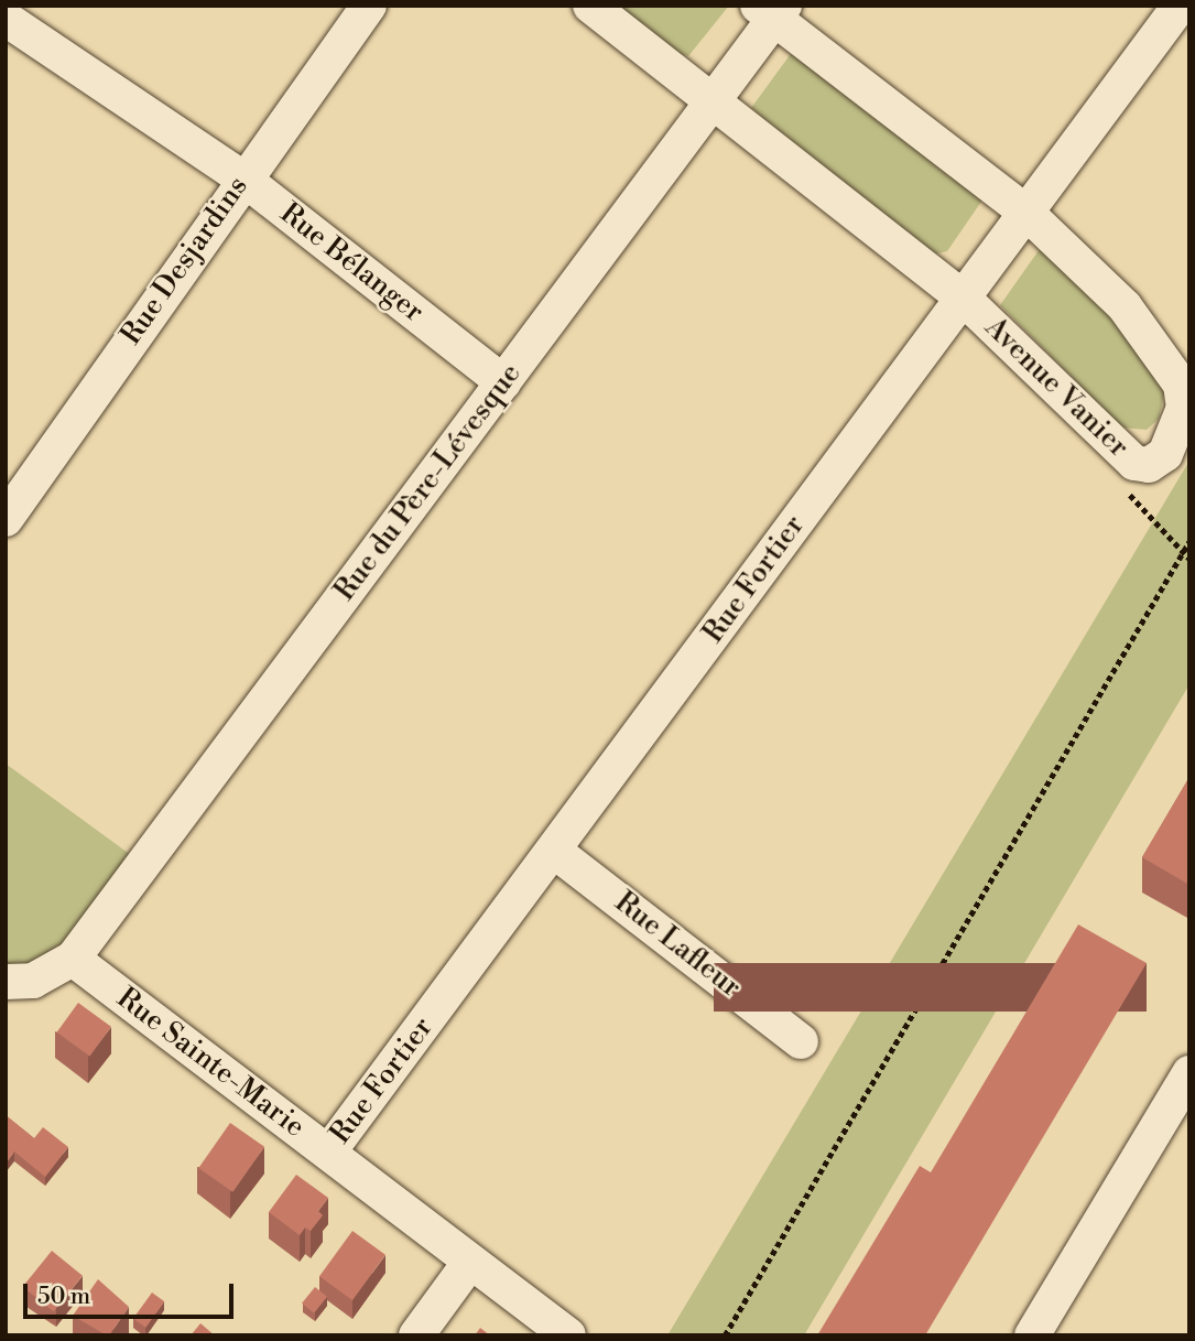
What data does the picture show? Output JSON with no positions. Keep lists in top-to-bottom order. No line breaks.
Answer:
{"streets":{"street":["Rue Desjardins","Rue Bélanger","Avenue Vanier","Rue du Père-Lévesque","Rue Fortier","Rue Lafleur","Rue Sainte-Marie"]},"crossings":[["Rue Desjardins","Rue Bélanger"],["Rue Bélanger","Rue du Père-Lévesque"],["Avenue Vanier","Rue du Père-Lévesque"],["Avenue Vanier","Rue Fortier"],["Rue du Père-Lévesque","Rue Sainte-Marie"],["Rue Fortier","Rue Lafleur"],["Rue Fortier","Rue Sainte-Marie"]],"scale_bar":"50 m"}
